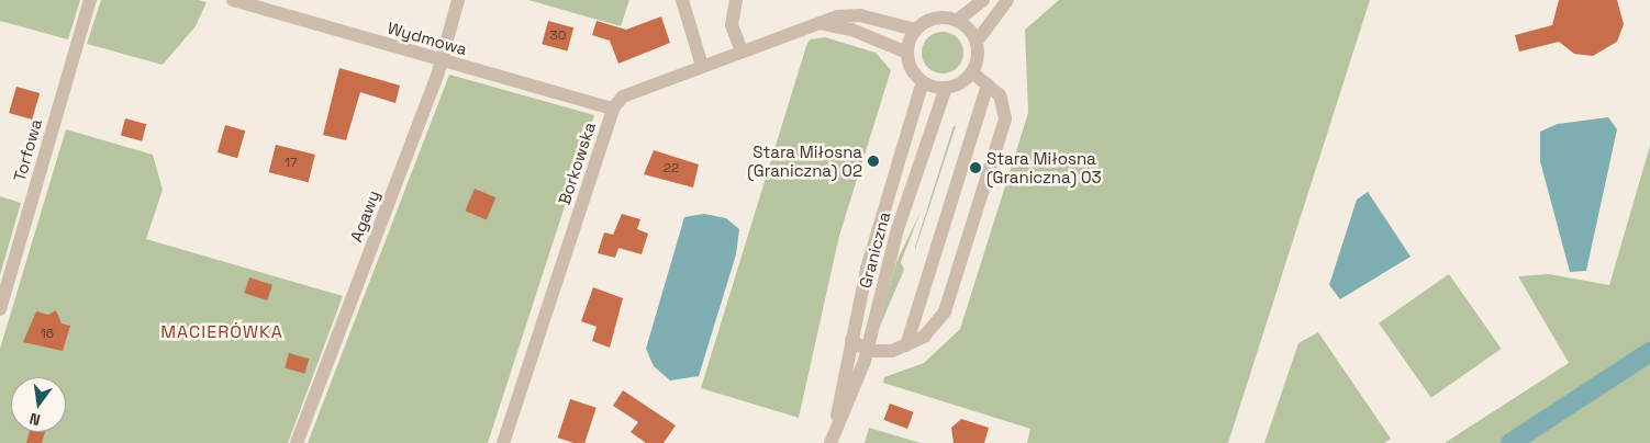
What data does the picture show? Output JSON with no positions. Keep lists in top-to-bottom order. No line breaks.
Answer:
{"streets":{"street":["Wydmowa","Torfowa","Borkowska","Agawy","Graniczna"]},"crossings":[["Wydmowa","Borkowska"],["Wydmowa","Agawy"],["Borkowska","Graniczna"]],"districts":["MACIERÓWKA"],"places":["Stara Miłosna (Graniczna) 02","Stara Miłosna (Graniczna) 03"],"house_numbers":["30","17","22","16"],"north":"bottom"}
